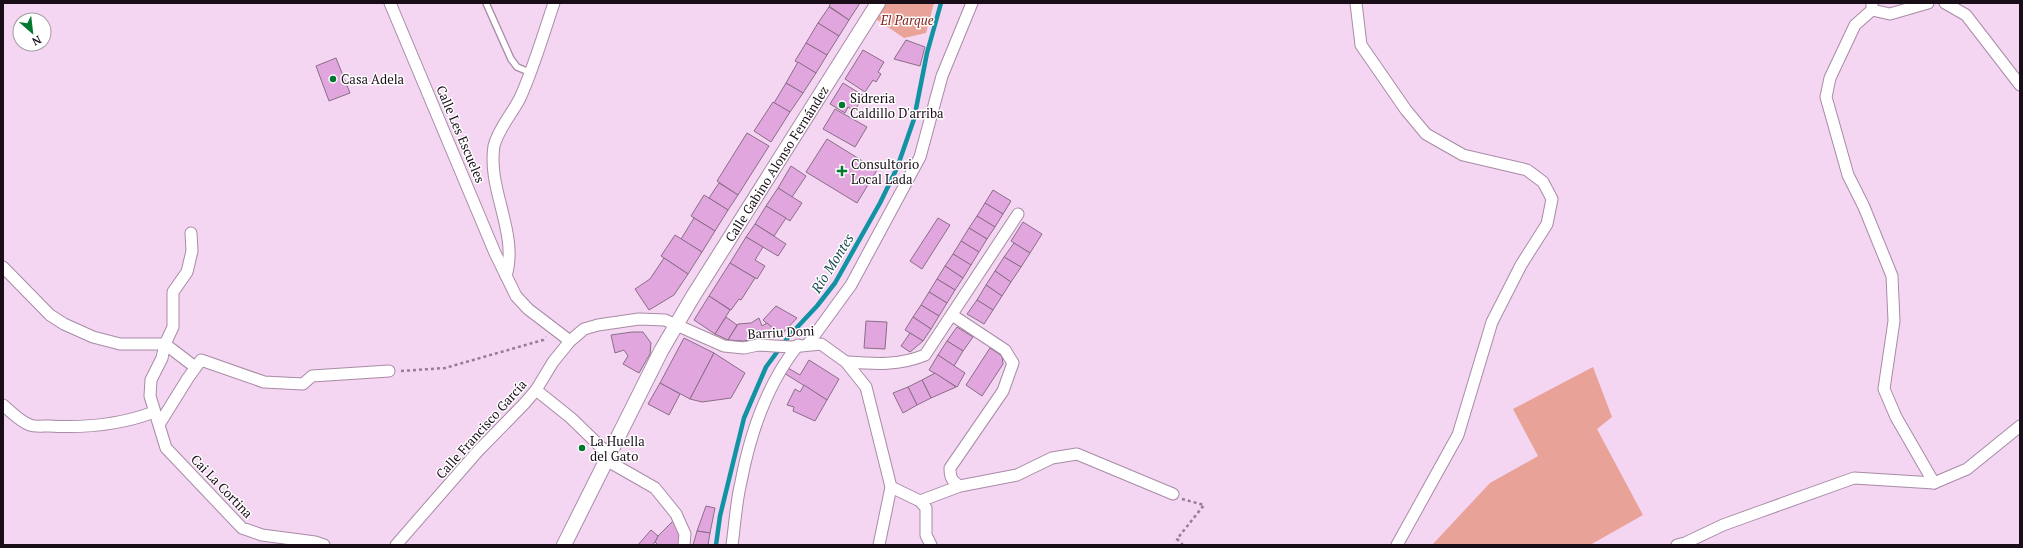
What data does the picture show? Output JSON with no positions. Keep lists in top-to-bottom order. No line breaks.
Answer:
{"streets":{"street":["Calle Les Escueles","Calle Gabino Alonso Fernández","Barriu Doni","Calle Francisco García","Cai La Cortina"]},"crossings":[["Calle Les Escueles","Calle Francisco García"],["Calle Gabino Alonso Fernández","Barriu Doni"],["Calle Gabino Alonso Fernández","Calle Francisco García"],["Barriu Doni","Calle Francisco García"]],"water":["Río Montes"],"parks":["El Parque"],"places":{"other":["Casa Adela","Sidreria Caldillo D'arriba","La Huella del Gato"],"health":["Consultorio Local Lada"]},"north":"bottom right"}
